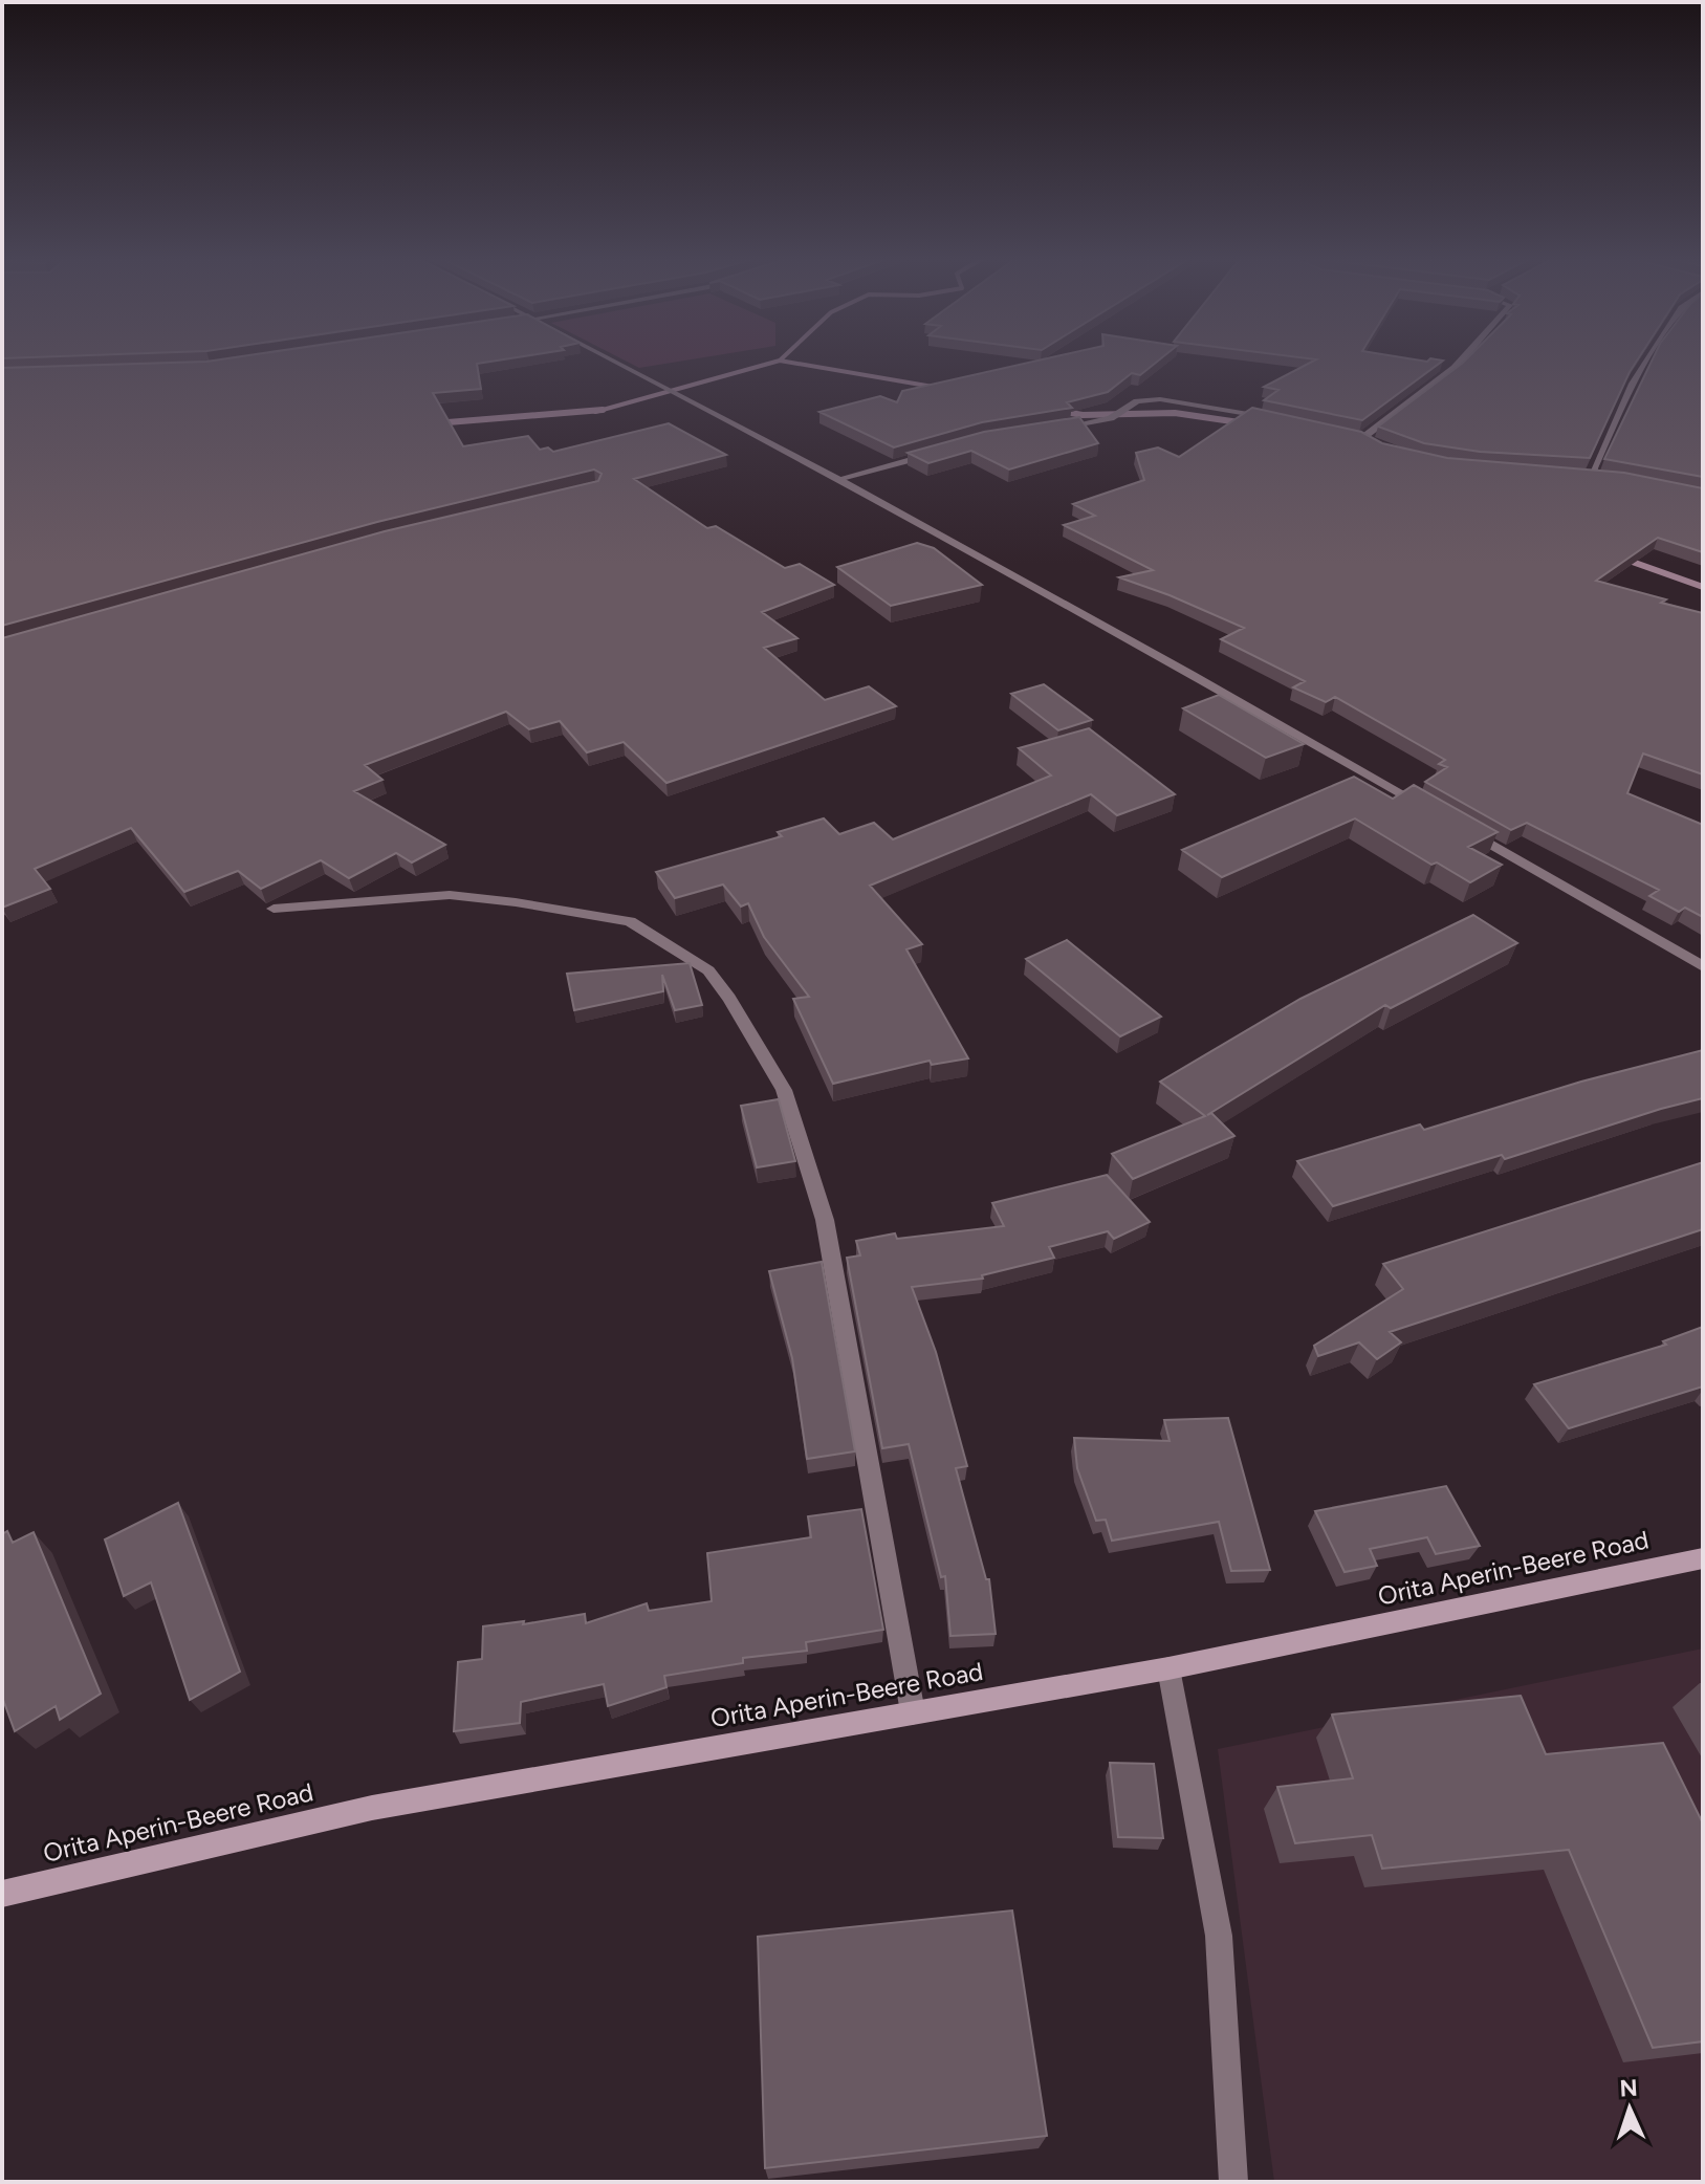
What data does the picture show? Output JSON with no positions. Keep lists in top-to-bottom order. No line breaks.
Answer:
{"streets":{"main road":["Orita Aperin-Beere Road"]},"north":"top"}
